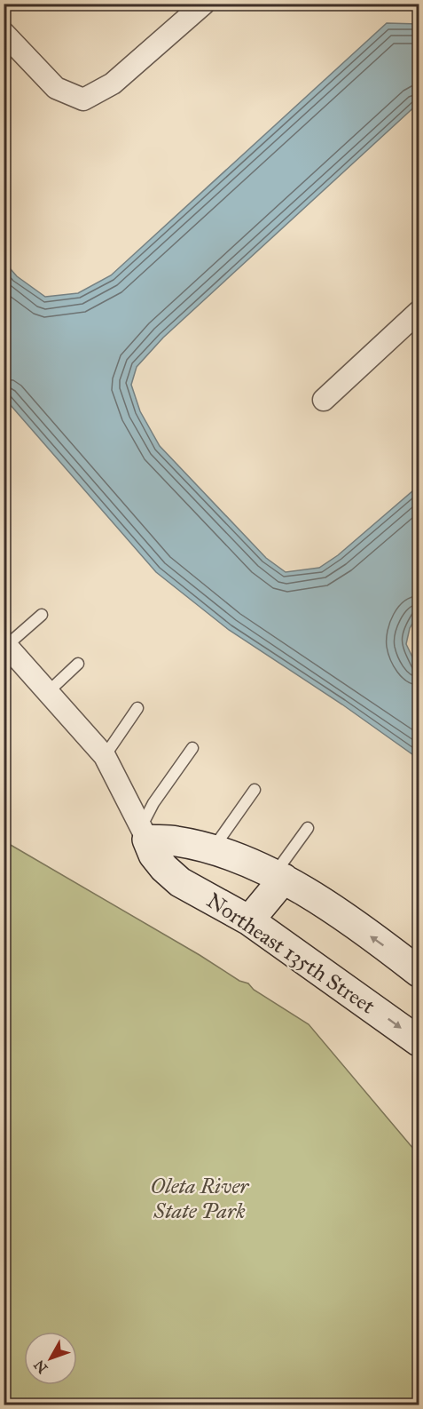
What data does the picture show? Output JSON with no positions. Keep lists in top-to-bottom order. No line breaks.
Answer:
{"streets":{"street":["Northeast 135th Street"]},"parks":["Oleta River State Park"],"north":"bottom left"}
